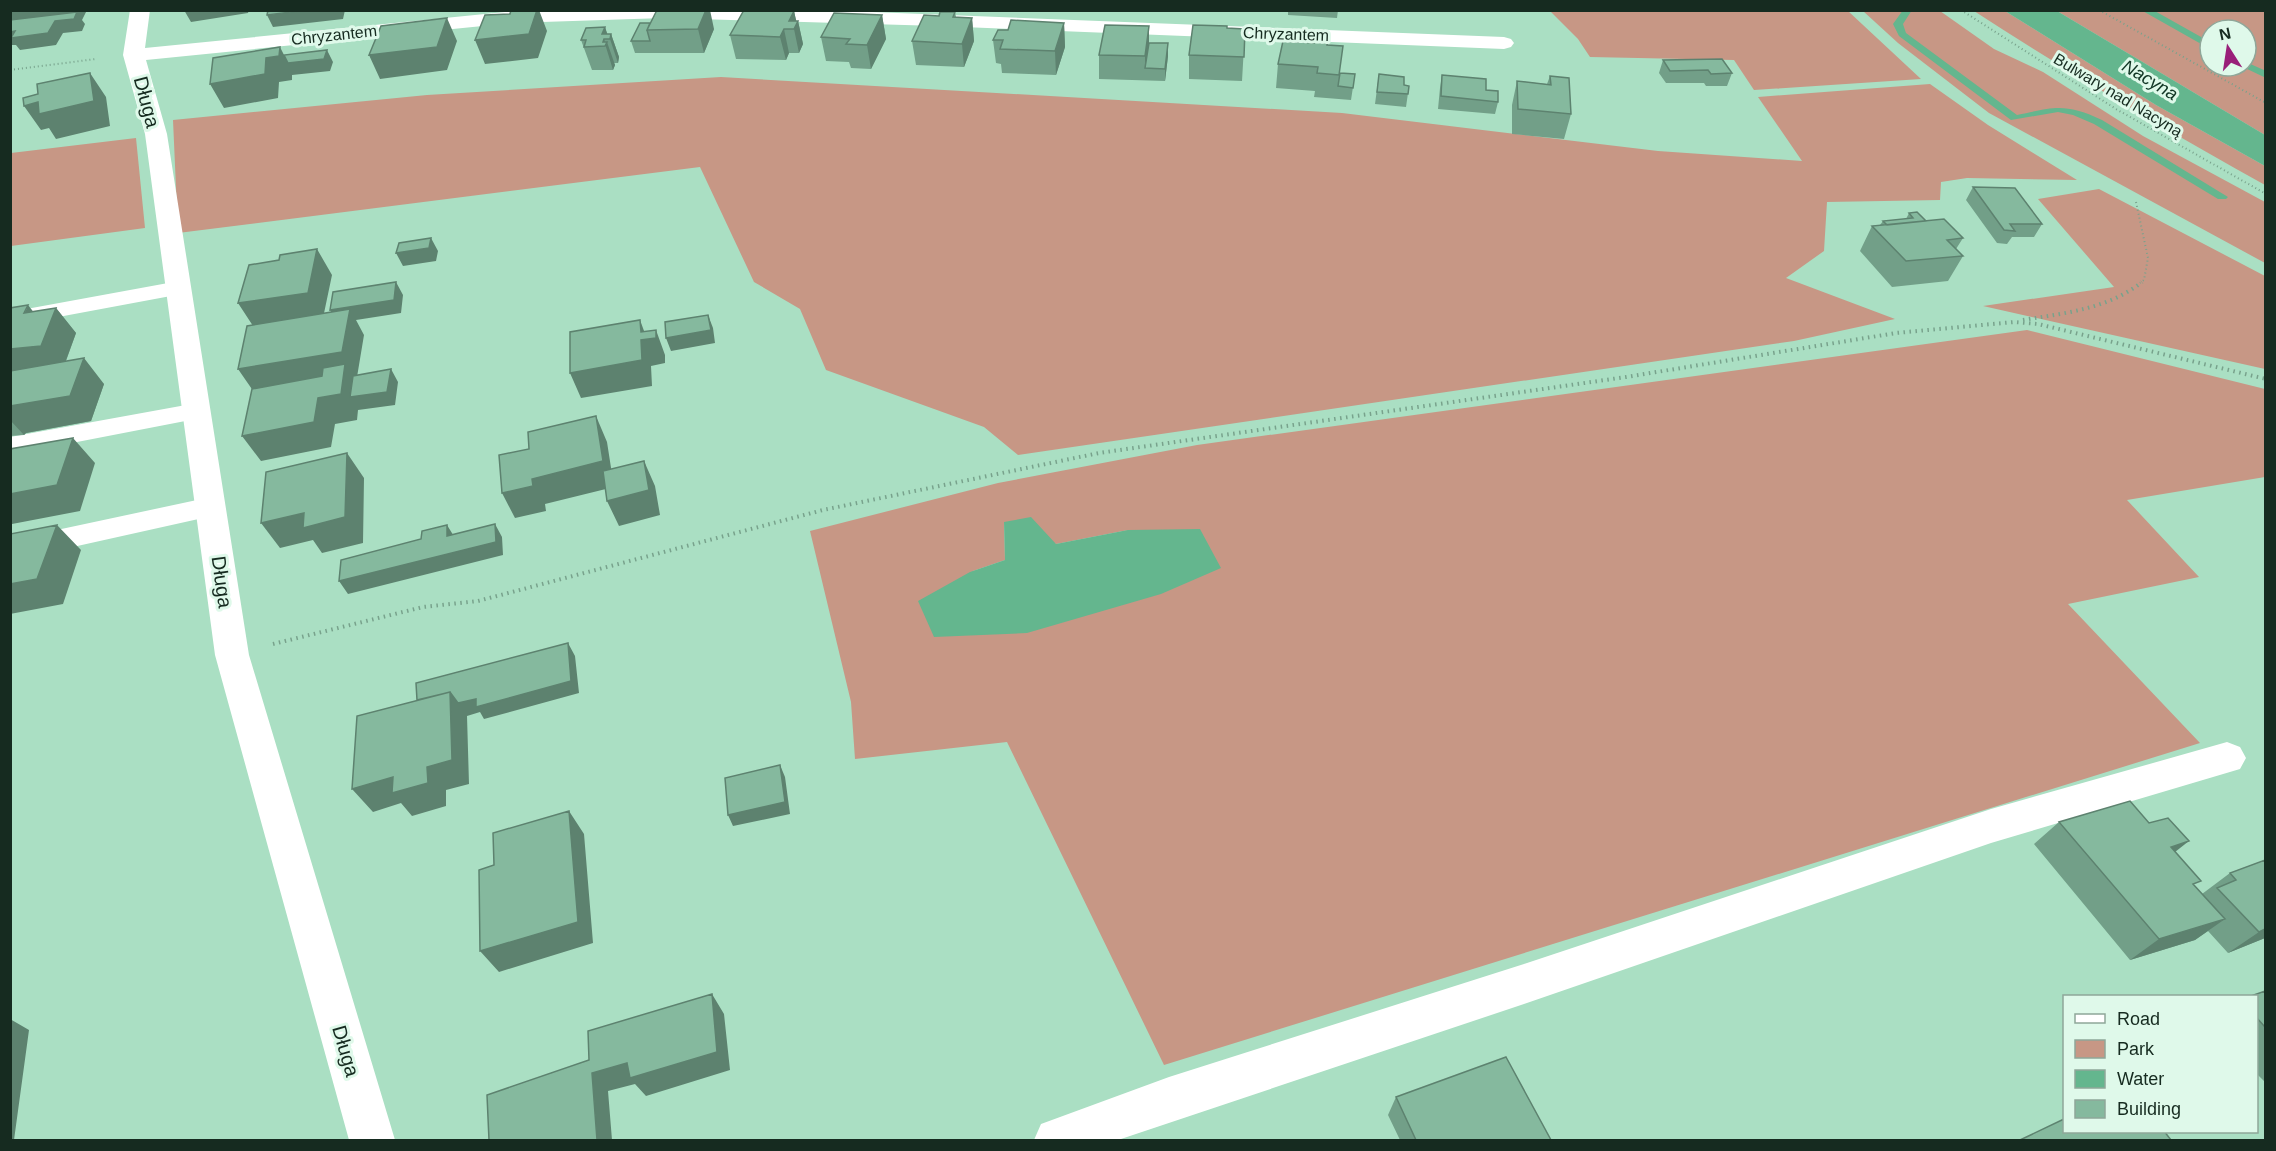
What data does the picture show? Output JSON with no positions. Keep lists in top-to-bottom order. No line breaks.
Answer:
{"streets":{"street":["Chryzantem","Długa"],"path":["Bulwary nad Nacyną"]},"crossings":[["Chryzantem","Długa"]],"water":["Nacyna"],"legend":["Road","Park","Water","Building"],"north":"top"}
